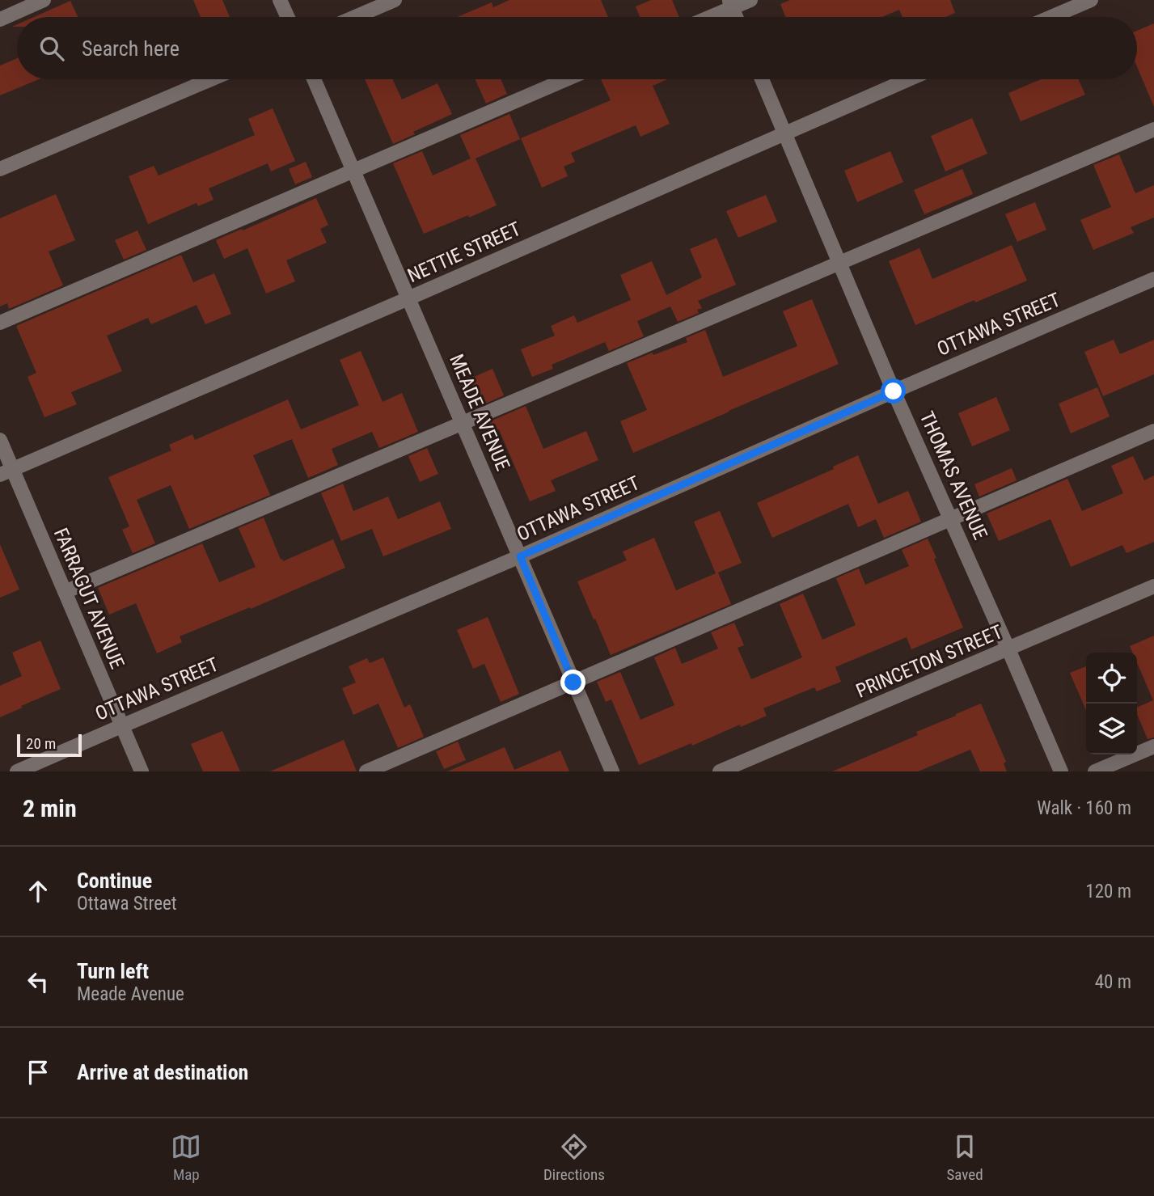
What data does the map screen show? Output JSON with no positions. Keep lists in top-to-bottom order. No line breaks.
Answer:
{"streets":{"street":["NETTIE STREET","OTTAWA STREET","MEADE AVENUE","THOMAS AVENUE","FARRAGUT AVENUE","PRINCETON STREET"]},"crossings":[["NETTIE STREET","MEADE AVENUE"],["NETTIE STREET","THOMAS AVENUE"],["NETTIE STREET","FARRAGUT AVENUE"],["OTTAWA STREET","MEADE AVENUE"],["OTTAWA STREET","THOMAS AVENUE"],["OTTAWA STREET","FARRAGUT AVENUE"],["THOMAS AVENUE","PRINCETON STREET"]],"scale_bar":"20 m","page":{"search":"Search here","scale":"20 m","heading":["2 min","Walk · 160 m"],"list":[["Continue","Ottawa Street","120 m"],["Turn left","Meade Avenue","40 m"],"Arrive at destination"],"nav":["Map","Directions","Saved"]}}
